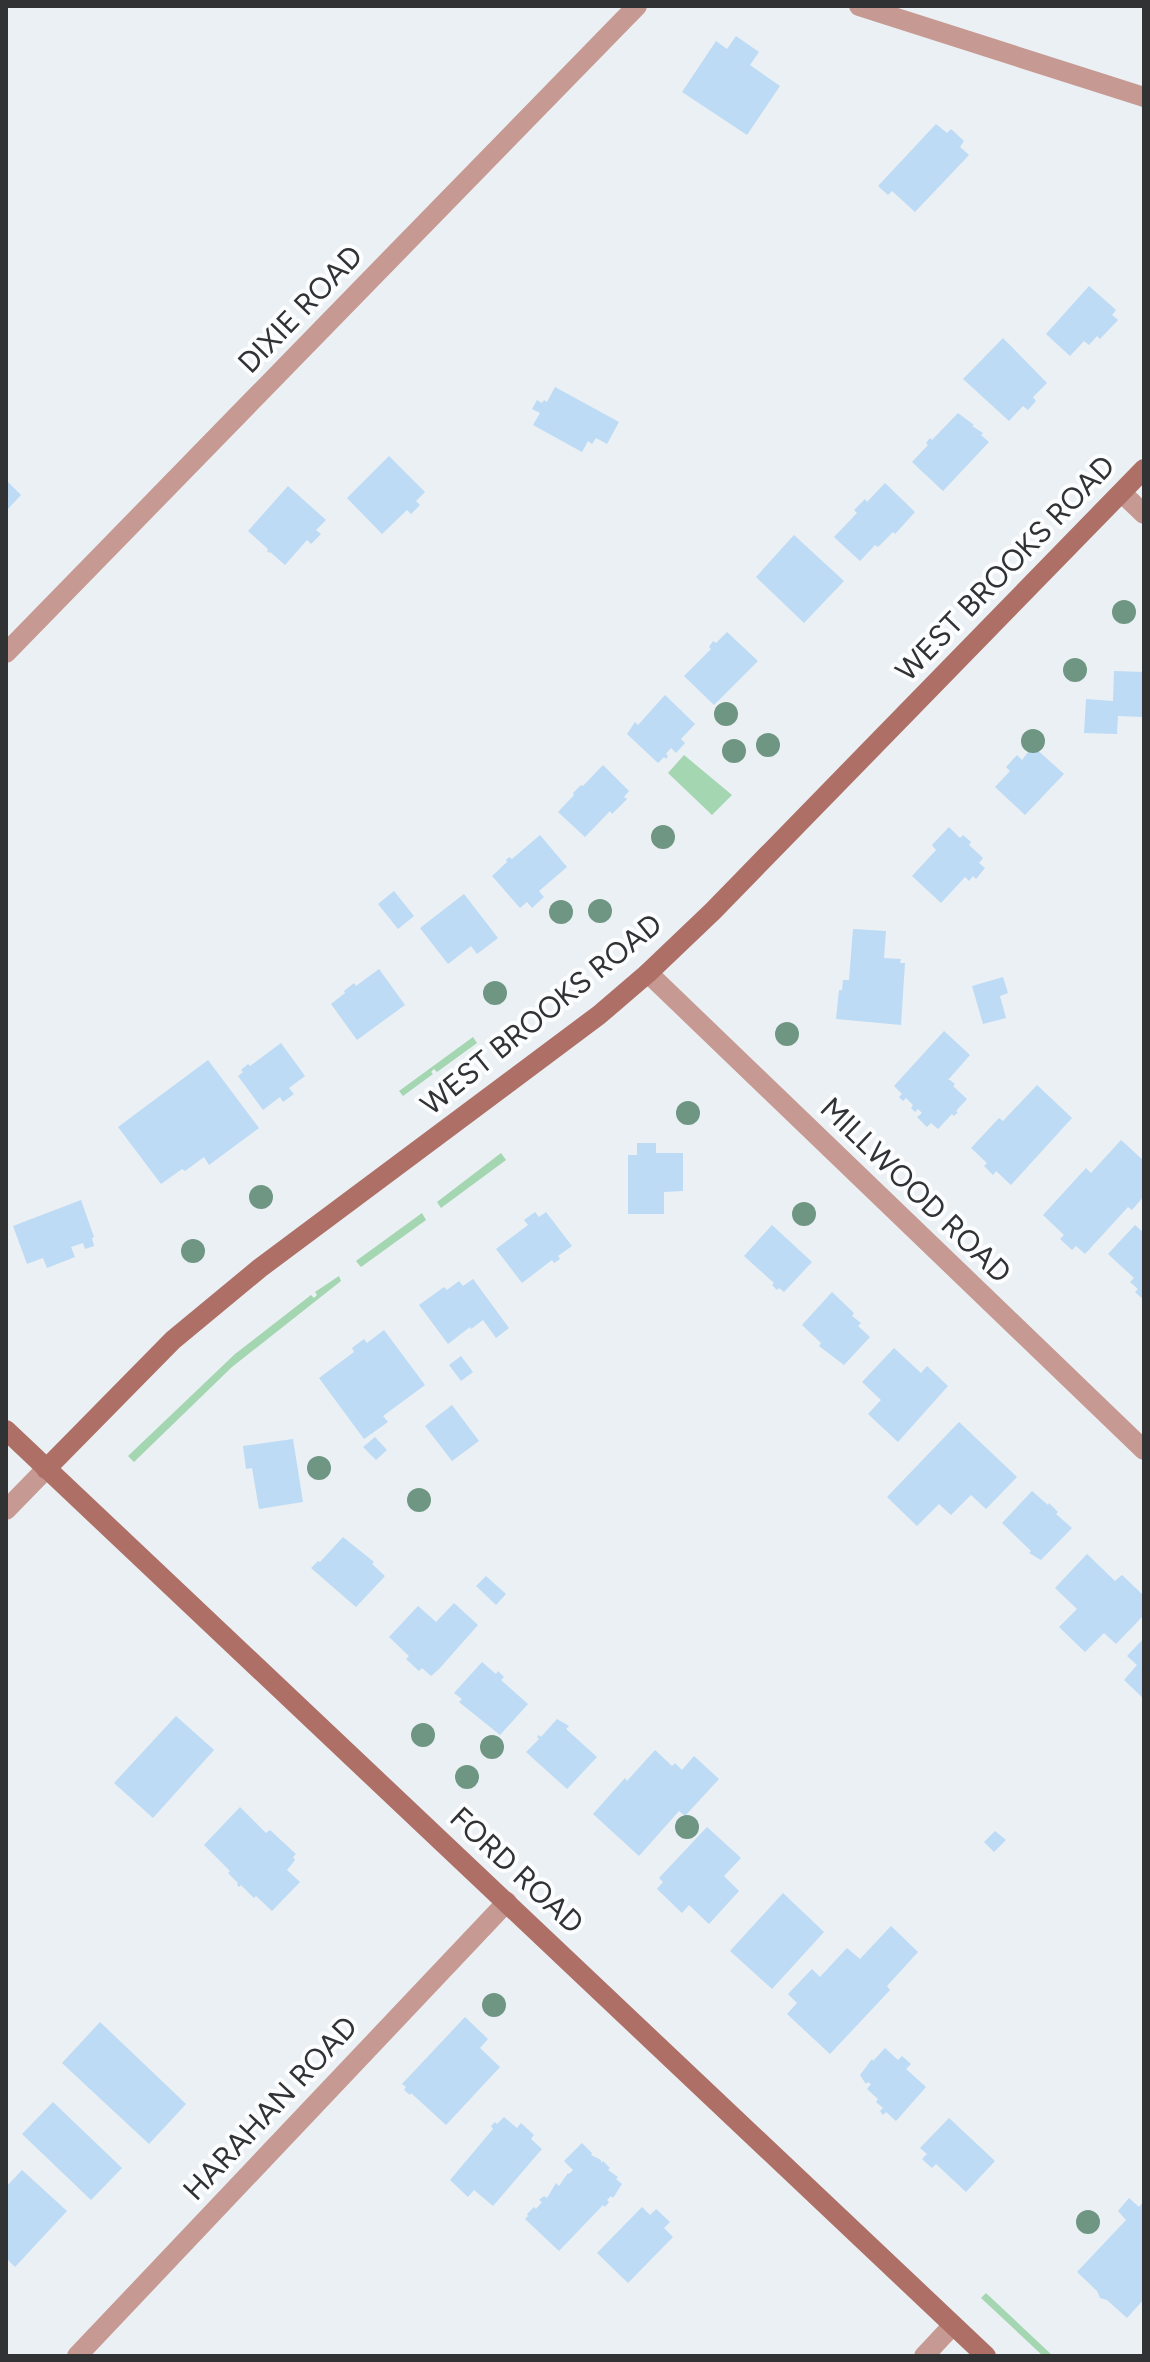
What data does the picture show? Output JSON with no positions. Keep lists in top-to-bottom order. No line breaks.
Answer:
{"streets":{"street":["DIXIE ROAD","WEST BROOKS ROAD","MILLWOOD ROAD","FORD ROAD","HARAHAN ROAD"]},"crossings":[["WEST BROOKS ROAD","MILLWOOD ROAD"],["WEST BROOKS ROAD","FORD ROAD"],["FORD ROAD","HARAHAN ROAD"]]}
